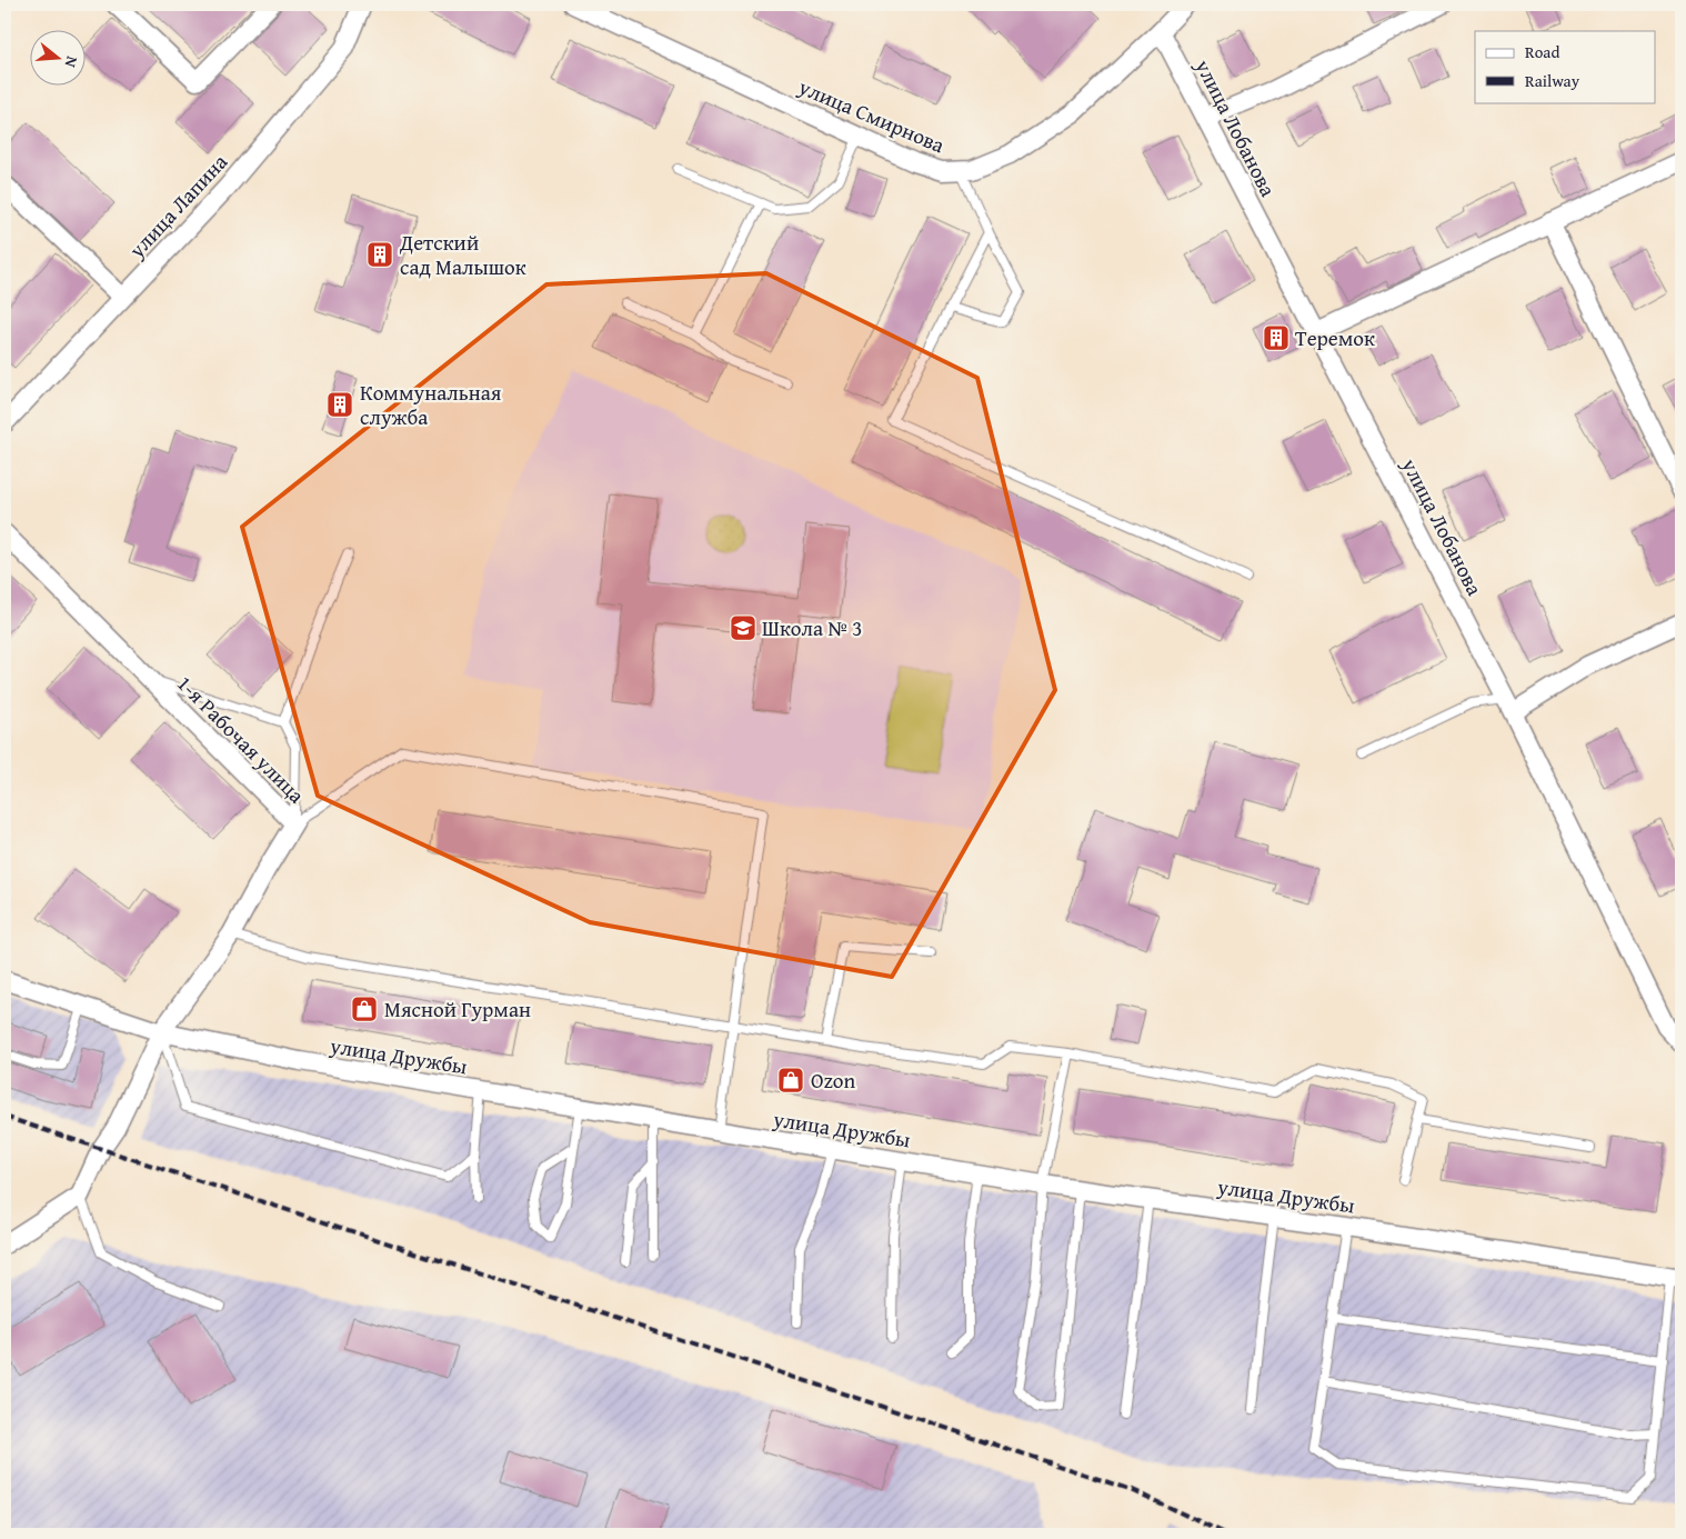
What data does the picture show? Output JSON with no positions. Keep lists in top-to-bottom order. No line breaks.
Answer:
{"streets":{"street":["улица Смирнова","улица Лобанова","улица Лапина","1-я Рабочая улица","улица Дружбы"]},"crossings":[["улица Смирнова","улица Лобанова"],["1-я Рабочая улица","улица Дружбы"]],"places":{"building":["Детский сад Малышок","Теремок","Коммунальная служба"],"school or university":["Школа № 3"],"shop":["Мясной Гурман","Ozon"]},"legend":["Road","Railway"],"north":"right"}
